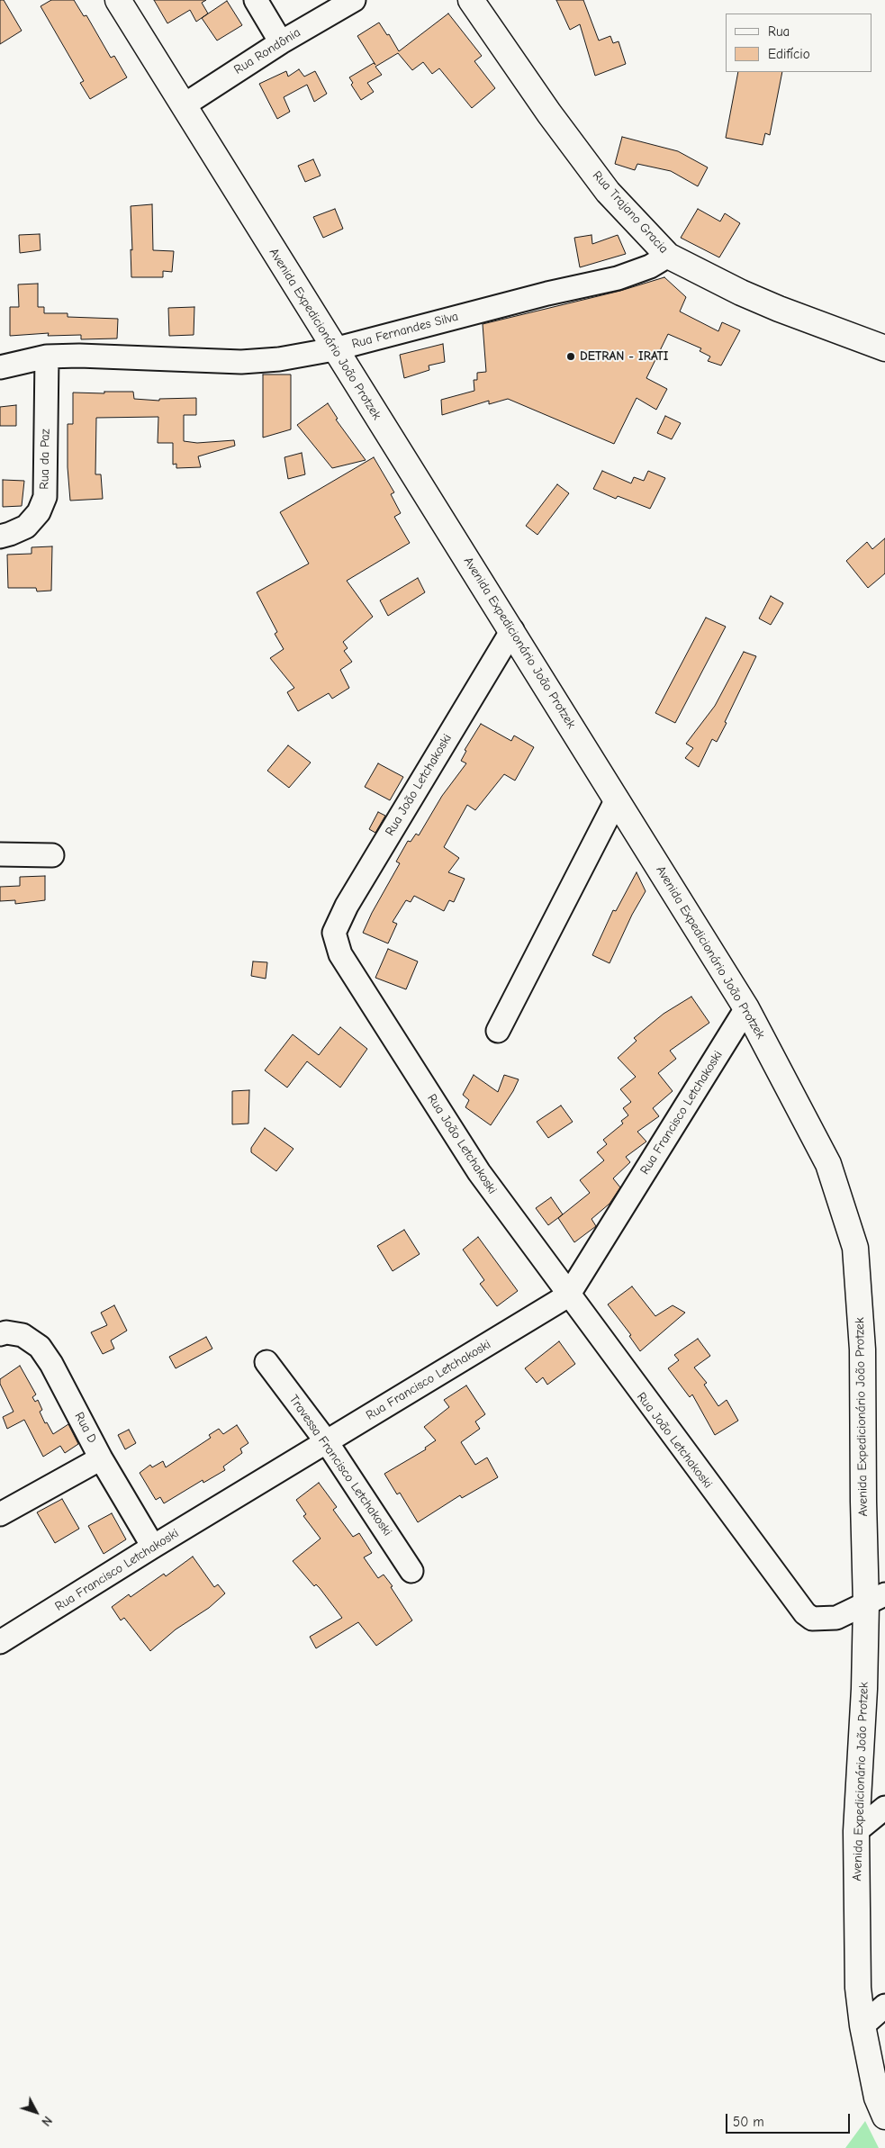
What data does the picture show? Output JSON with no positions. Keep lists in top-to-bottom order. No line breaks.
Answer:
{"streets":{"main road":["Rua Trajano Gracia","Avenida Expedicionário João Protzek"],"street":["Rua Rondônia","Rua Fernandes Silva","Rua da Paz","Rua João Letchakoski","Rua Francisco Letchakoski","Rua D","Travessa Francisco Letchakoski"]},"crossings":[["Rua Rondônia","Avenida Expedicionário João Protzek"],["Rua Trajano Gracia","Rua Fernandes Silva"],["Rua Fernandes Silva","Avenida Expedicionário João Protzek"],["Rua Fernandes Silva","Rua da Paz"],["Avenida Expedicionário João Protzek","Rua João Letchakoski"],["Avenida Expedicionário João Protzek","Rua Francisco Letchakoski"],["Rua João Letchakoski","Rua Francisco Letchakoski"],["Rua Francisco Letchakoski","Rua D"],["Rua Francisco Letchakoski","Travessa Francisco Letchakoski"]],"places":["DETRAN - IRATI"],"legend":["Rua","Edifício"],"scale_bar":"50 m","north":"bottom right"}
